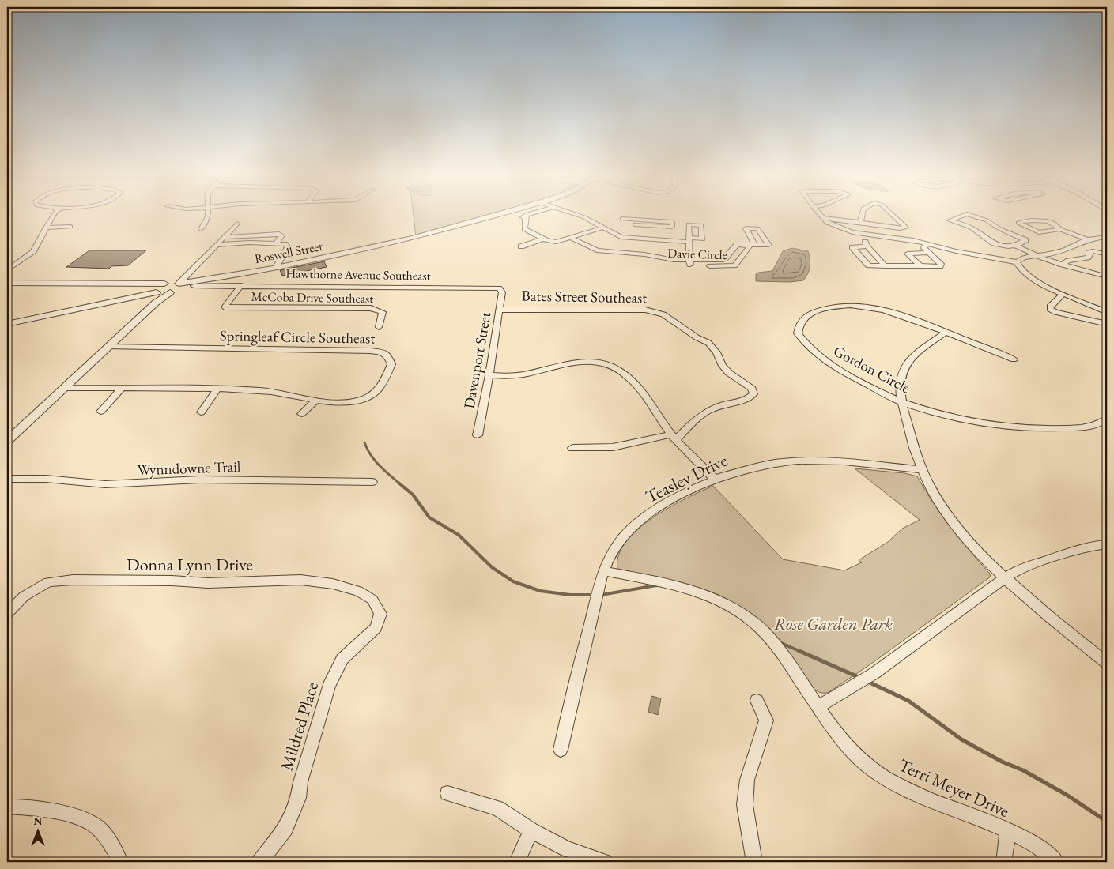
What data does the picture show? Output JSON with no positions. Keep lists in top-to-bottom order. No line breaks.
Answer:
{"streets":{"street":["Roswell Street","Davie Circle","Hawthorne Avenue Southeast","Bates Street Southeast","McCoba Drive Southeast","Springleaf Circle Southeast","Davenport Street","Gordon Circle","Wynndowne Trail","Teasley Drive","Donna Lynn Drive","Mildred Place","Terri Meyer Drive"]},"crossings":[["Roswell Street","Hawthorne Avenue Southeast"],["Hawthorne Avenue Southeast","McCoba Drive Southeast"],["Hawthorne Avenue Southeast","Davenport Street"],["Bates Street Southeast","Davenport Street"],["Teasley Drive","Terri Meyer Drive"],["Donna Lynn Drive","Mildred Place"]],"parks":["Rose Garden Park"],"north":"top"}
